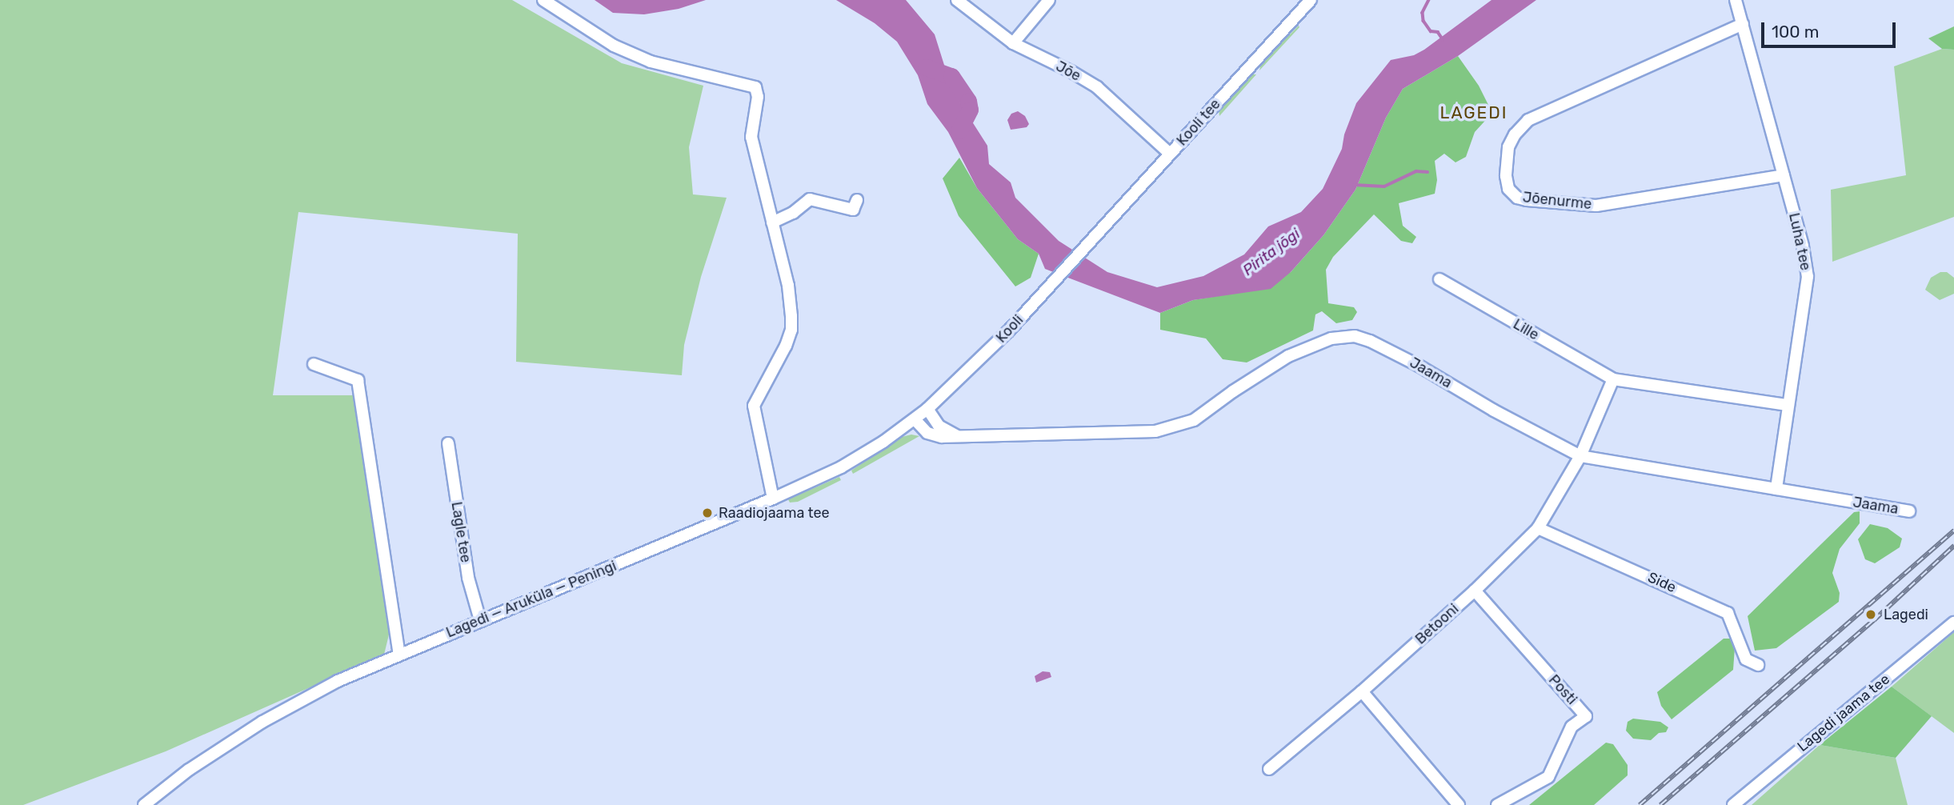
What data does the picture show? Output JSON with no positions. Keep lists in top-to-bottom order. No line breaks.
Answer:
{"streets":{"street":["Jõe","Kooli tee","Jõenurme","Luha tee","Kooli","Lille","Jaama","Lagle tee","Side","Lagedi — Aruküla — Peningi","Betooni","Posti","Lagedi jaama tee"]},"crossings":[["Jõe","Kooli tee"],["Kooli tee","Kooli"],["Jõenurme","Luha tee"],["Luha tee","Lille"],["Luha tee","Jaama"],["Kooli","Lagedi — Aruküla — Peningi"],["Jaama","Lagedi — Aruküla — Peningi"],["Jaama","Betooni"],["Lagle tee","Lagedi — Aruküla — Peningi"],["Side","Betooni"],["Betooni","Posti"]],"districts":["LAGEDI"],"water":["Pirita jõgi"],"places":["Raadiojaama tee","Lagedi"],"scale_bar":"100 m"}
